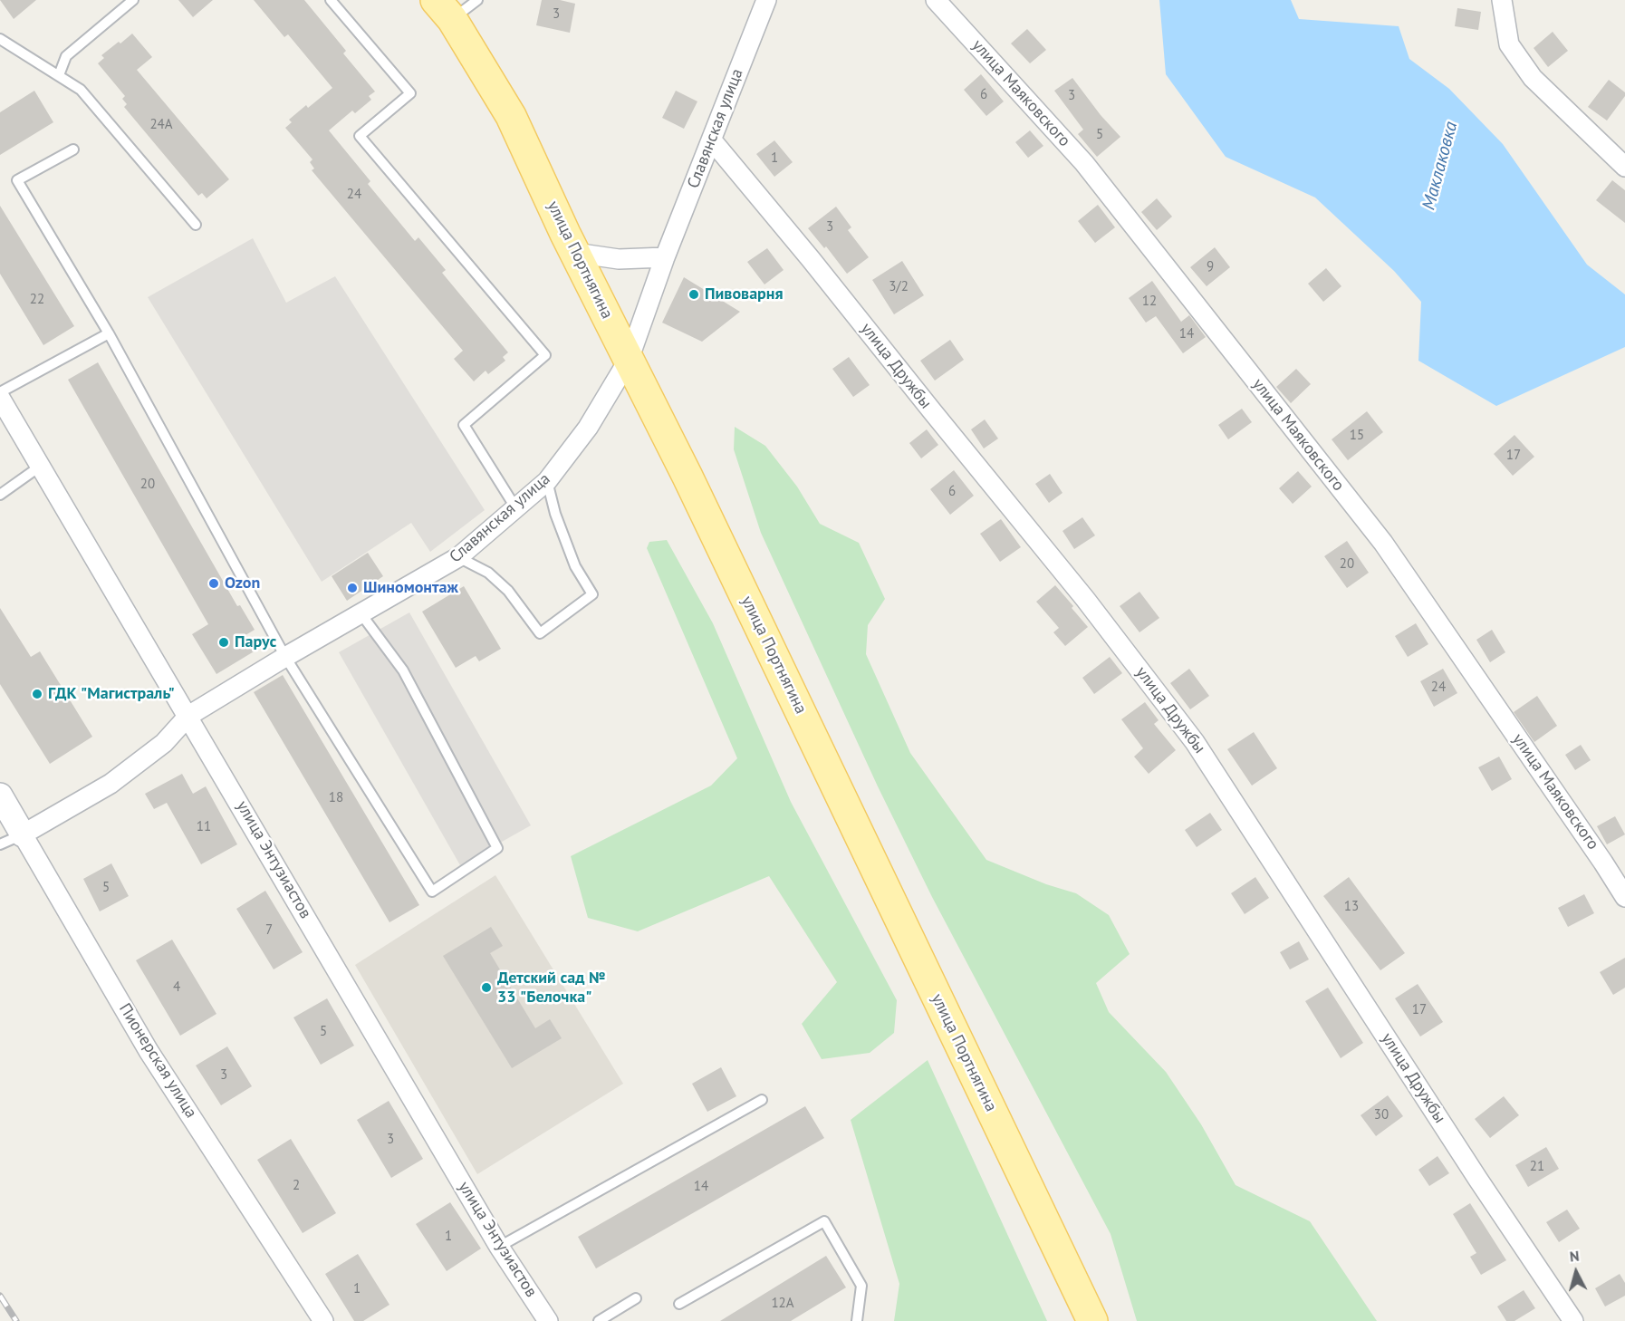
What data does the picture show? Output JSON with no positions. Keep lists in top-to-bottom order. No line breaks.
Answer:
{"streets":{"main road":["улица Портнягина"],"street":["улица Маяковского","Славянская улица","улица Дружбы","улица Энтузиастов","Пионерская улица"]},"crossings":[["Славянская улица","улица Портнягина"],["Славянская улица","улица Дружбы"],["Славянская улица","улица Энтузиастов"],["Славянская улица","Пионерская улица"]],"water":["Маклаковка"],"places":["Пивоварня","Ozon","Шиномонтаж","Парус","ГДК \"Магистраль\"","Детский сад № 33 \"Белочка\""],"house_numbers":["3","6","3","24А","5","1","24","3","9","3/2","22","12","14","15","17","20","6","20","24","18","11","5","13","7","4","17","5","3","30","3","21","2","14","1","1","12А"],"north":"top"}
